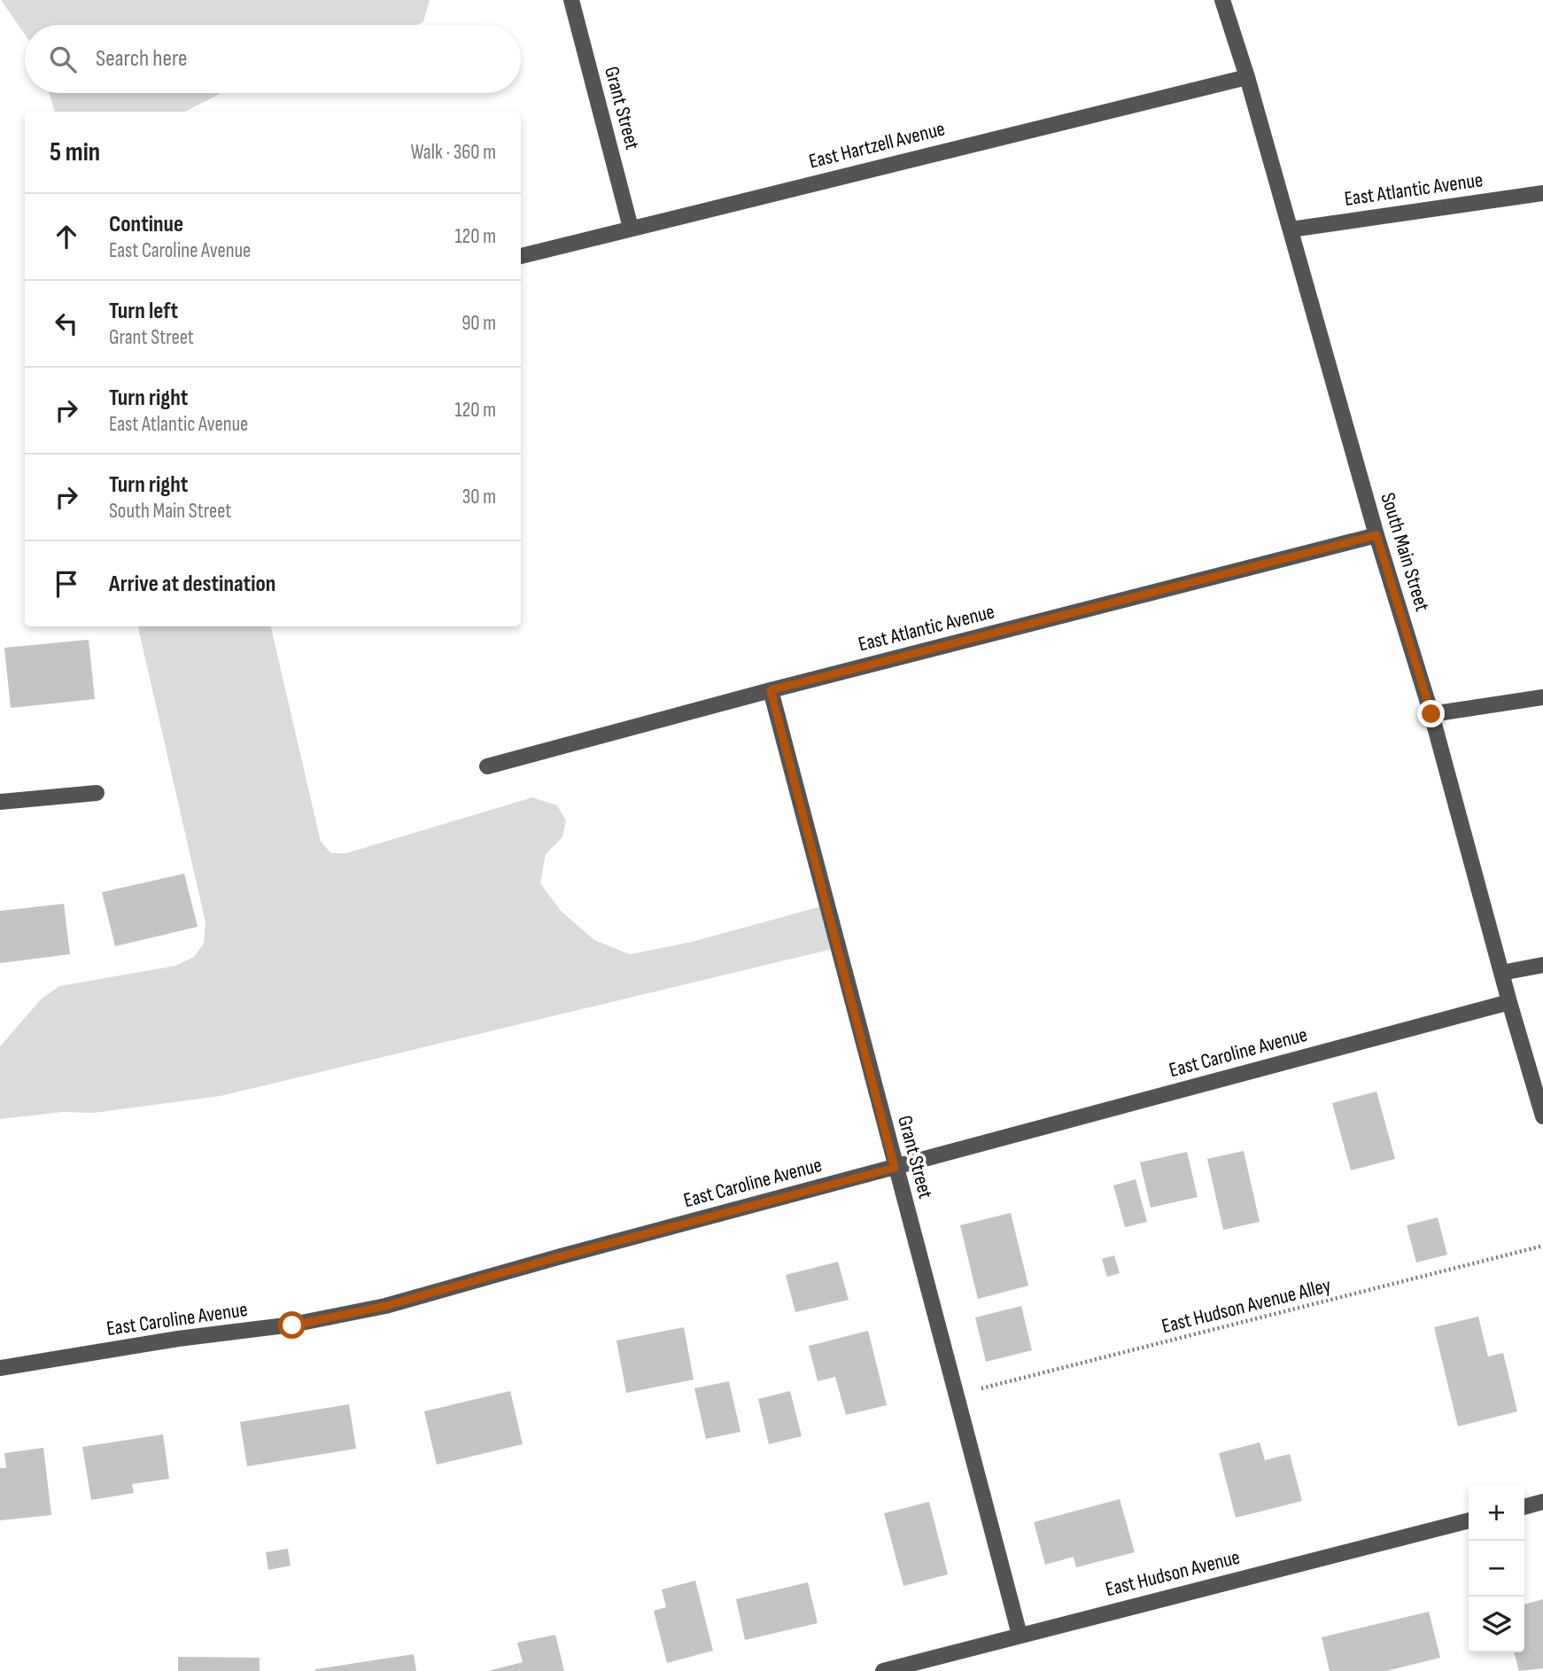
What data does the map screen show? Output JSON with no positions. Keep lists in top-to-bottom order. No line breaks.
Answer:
{"streets":{"street":["Grant Street","East Hartzell Avenue","East Atlantic Avenue","South Main Street","East Caroline Avenue","East Hudson Avenue"],"path":["East Hudson Avenue Alley"]},"crossings":[["Grant Street","East Hartzell Avenue"],["Grant Street","East Atlantic Avenue"],["Grant Street","East Caroline Avenue"],["Grant Street","East Hudson Avenue Alley"],["Grant Street","East Hudson Avenue"],["East Hartzell Avenue","South Main Street"],["East Atlantic Avenue","South Main Street"],["South Main Street","East Caroline Avenue"]],"page":{"search":"Search here","heading":["5 min","Walk · 360 m"],"list":[["Continue","East Caroline Avenue","120 m"],["Turn left","Grant Street","90 m"],["Turn right","East Atlantic Avenue","120 m"],["Turn right","South Main Street","30 m"],"Arrive at destination"],"map_buttons":["+","−"]}}
